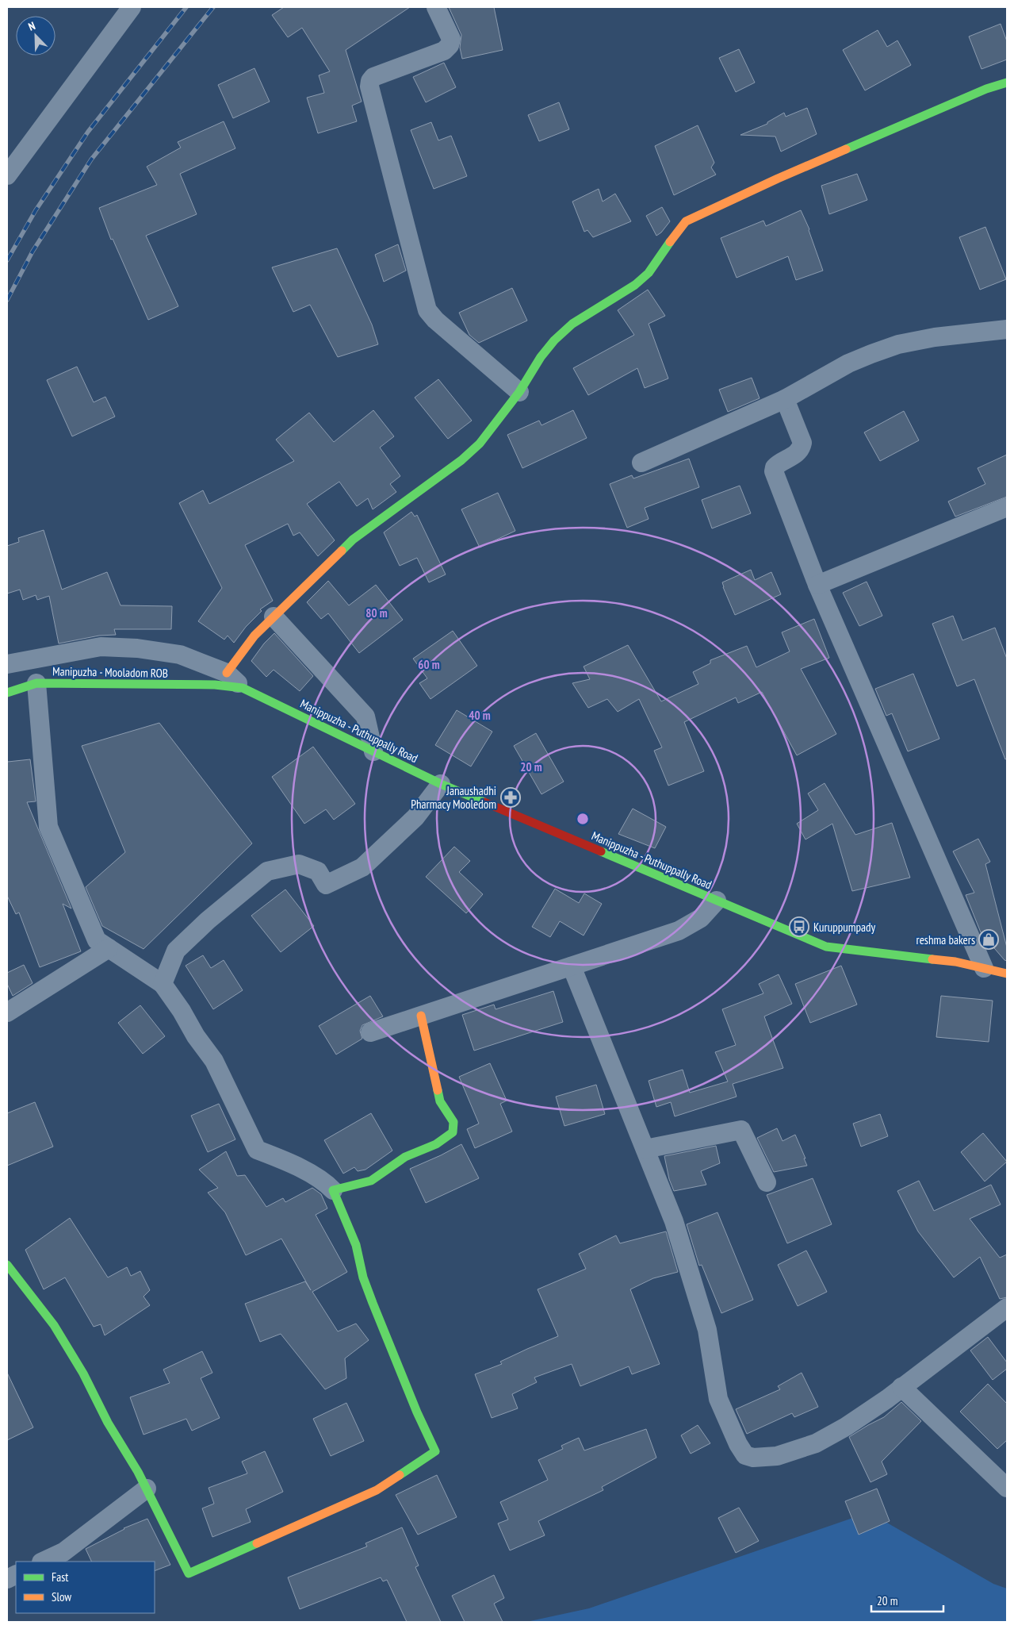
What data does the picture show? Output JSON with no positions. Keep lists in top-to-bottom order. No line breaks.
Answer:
{"streets":{"street":["Manipuzha - Mooladom ROB","Manippuzha - Puthuppally Road"]},"places":{"pharmacy":["Janaushadhi Pharmacy Mooledom"],"bus stop":["Kuruppumpady"],"shop":["reshma bakers"]},"legend":["Fast","Slow"],"scale_bar":"20 m","north":"top left","rings":["80 m","60 m","40 m","20 m"]}
